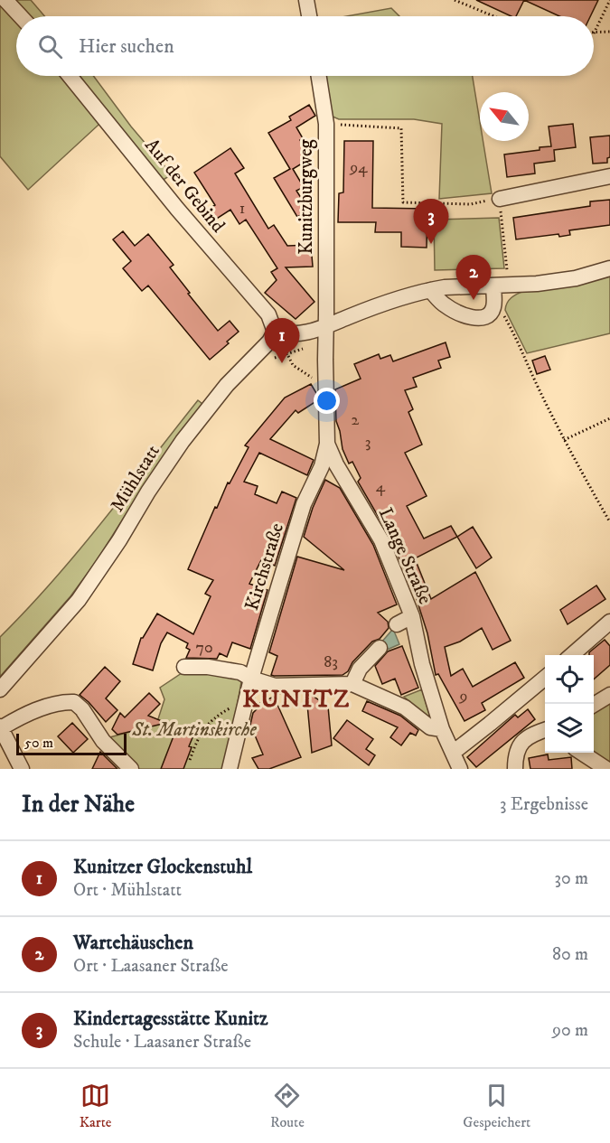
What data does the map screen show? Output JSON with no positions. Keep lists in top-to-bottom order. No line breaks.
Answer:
{"streets":{"street":["Auf der Gebind","Kunitzburgweg","Mühlstatt","Lange Straße","Kirchstraße"]},"crossings":[["Auf der Gebind","Mühlstatt"],["Kunitzburgweg","Lange Straße"],["Lange Straße","Kirchstraße"]],"districts":["KUNITZ"],"parks":["St. Martinskirche"],"house_numbers":["94","1","2","3","4","70","83","9"],"scale_bar":"50 m","north":"top left","page":{"search":"Hier suchen","pins":["3","2","1"],"scale":"50 m","heading":["In der Nähe","3 Ergebnisse"],"list":[{"mark":"1","name":"Kunitzer Glockenstuhl","note":"Ort · Mühlstatt","value":"30 m"},{"mark":"2","name":"Wartehäuschen","note":"Ort · Laasaner Straße","value":"80 m"},{"mark":"3","name":"Kindertagesstätte Kunitz","note":"Schule · Laasaner Straße","value":"90 m"}],"nav":["Karte","Route","Gespeichert"]}}
